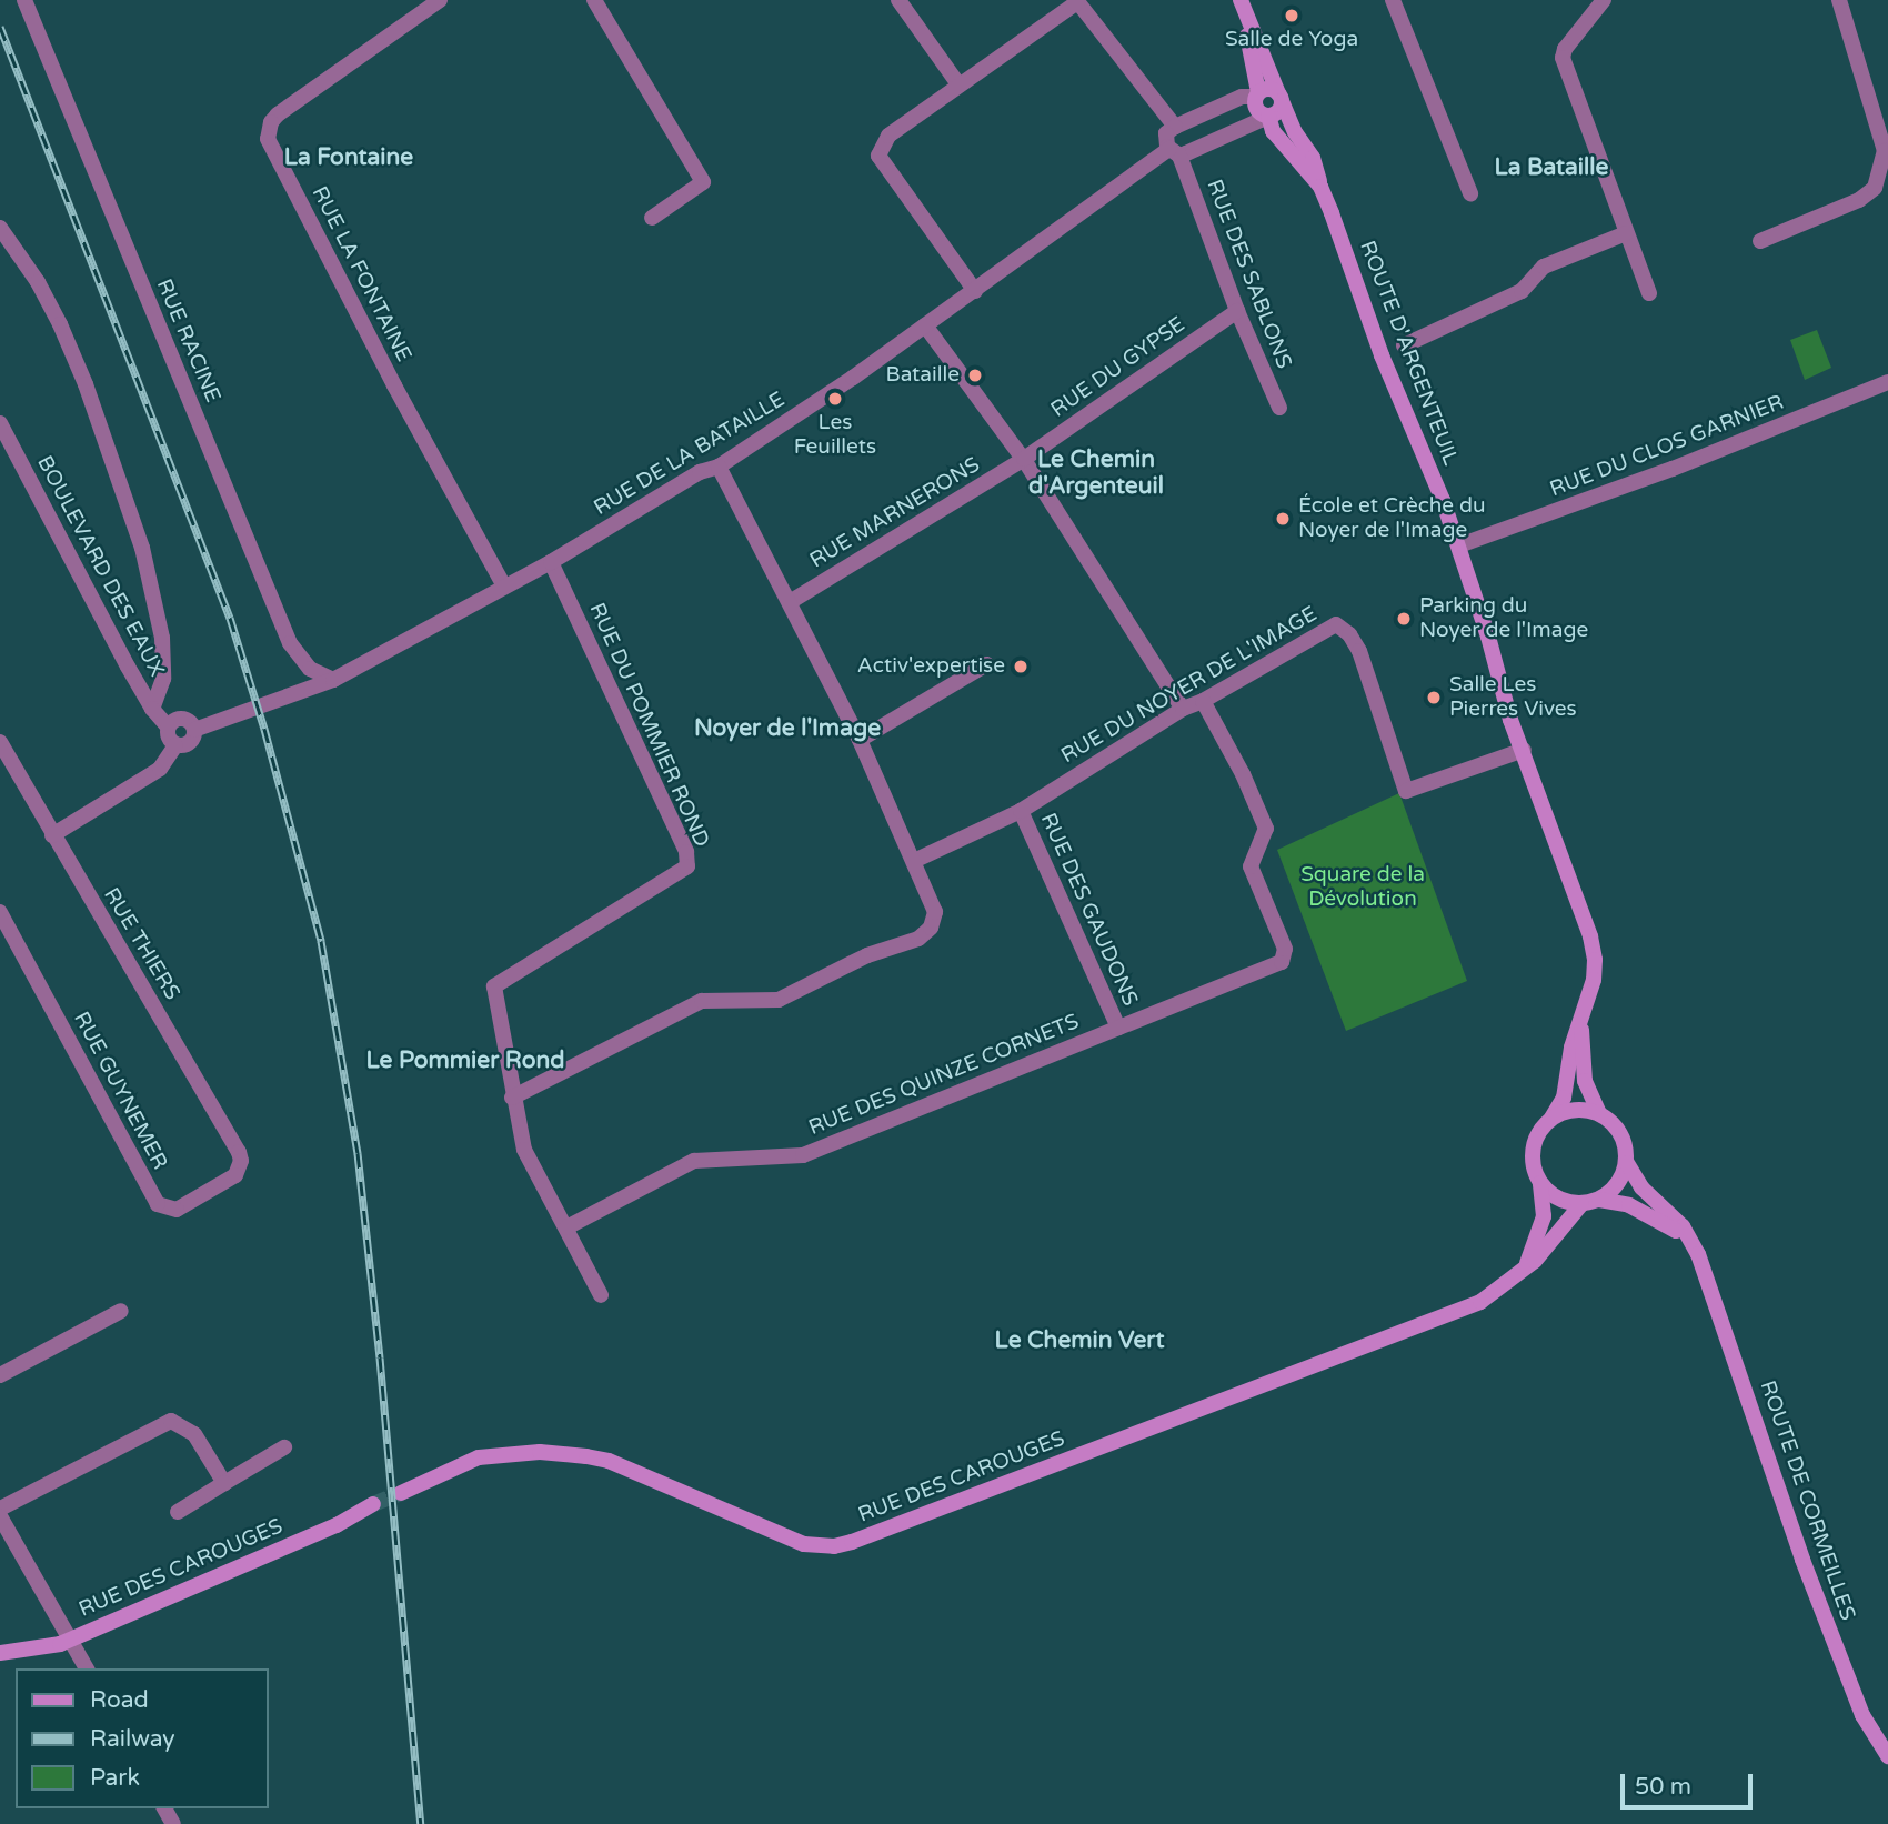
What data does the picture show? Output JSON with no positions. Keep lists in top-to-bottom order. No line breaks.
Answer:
{"streets":{"main road":["ROUTE D'ARGENTEUIL","RUE DES CAROUGES","ROUTE DE CORMEILLES"],"street":["RUE LA FONTAINE","RUE DES SABLONS","RUE RACINE","RUE DU GYPSE","RUE DU CLOS GARNIER","RUE DE LA BATAILLE","RUE MARNERONS","BOULEVARD DES EAUX","RUE DU NOYER DE L'IMAGE","RUE DU POMMIER ROND","RUE DES GAUDONS","RUE THIERS","RUE DES QUINZE CORNETS","RUE GUYNEMER"]},"crossings":[["RUE LA FONTAINE","RUE DE LA BATAILLE"],["RUE DES SABLONS","RUE DU GYPSE"],["RUE DES SABLONS","RUE DE LA BATAILLE"],["RUE RACINE","RUE DE LA BATAILLE"],["ROUTE D'ARGENTEUIL","RUE DU CLOS GARNIER"],["ROUTE D'ARGENTEUIL","RUE DE LA BATAILLE"],["ROUTE D'ARGENTEUIL","RUE DU NOYER DE L'IMAGE"],["ROUTE D'ARGENTEUIL","RUE DES CAROUGES"],["RUE DU GYPSE","RUE MARNERONS"],["RUE DE LA BATAILLE","BOULEVARD DES EAUX"],["RUE DE LA BATAILLE","RUE DU POMMIER ROND"],["RUE DU NOYER DE L'IMAGE","RUE DES GAUDONS"],["RUE DU NOYER DE L'IMAGE","RUE DES QUINZE CORNETS"],["RUE DU POMMIER ROND","RUE DES QUINZE CORNETS"],["RUE DES GAUDONS","RUE DES QUINZE CORNETS"],["RUE THIERS","RUE GUYNEMER"]],"districts":["La Fontaine","La Bataille","Le Chemin d'Argenteuil","Noyer de l'Image","Le Pommier Rond","Le Chemin Vert"],"parks":["Square de la Dévolution"],"places":["Salle de Yoga","Bataille","Les Feuillets","École et Crèche du Noyer de l'Image","Parking du Noyer de l'Image","Activ'expertise","Salle Les Pierres Vives"],"legend":["Road","Railway","Park"],"scale_bar":"50 m"}
